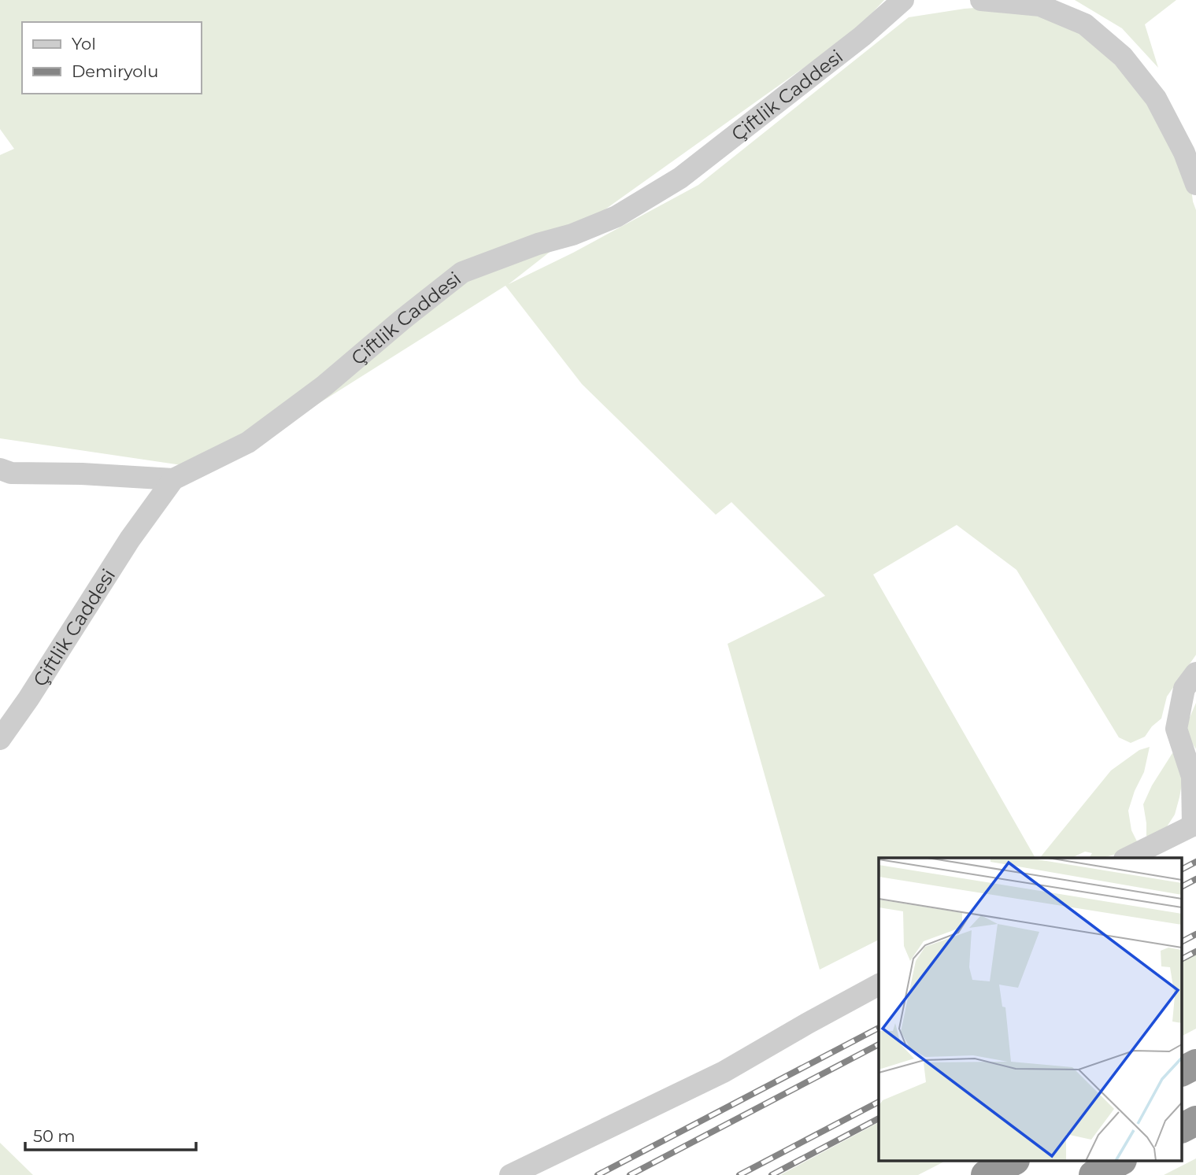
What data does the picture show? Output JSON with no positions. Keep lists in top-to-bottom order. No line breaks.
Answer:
{"streets":{"street":["Çiftlik Caddesi"]},"legend":["Yol","Demiryolu"],"scale_bar":"50 m"}
